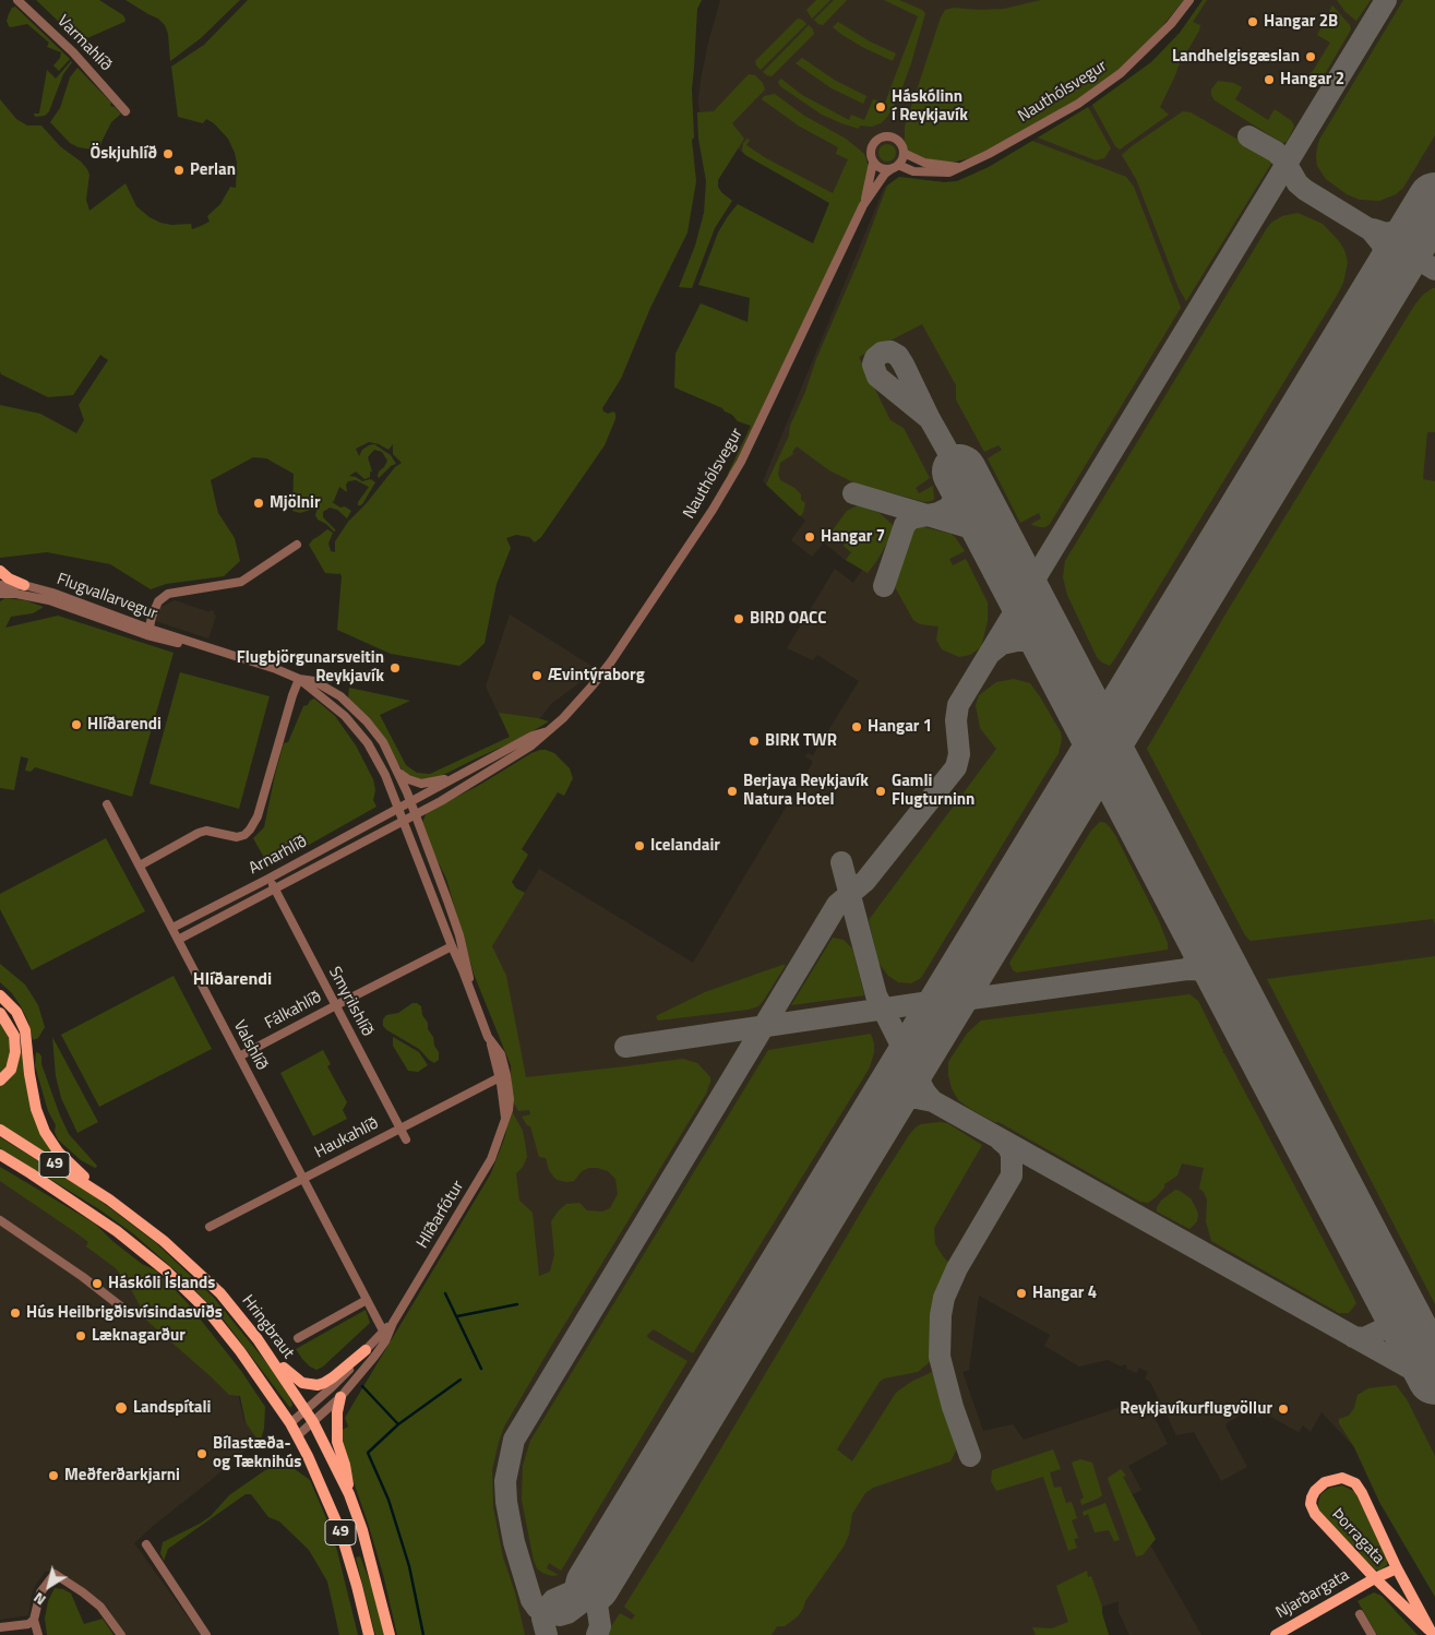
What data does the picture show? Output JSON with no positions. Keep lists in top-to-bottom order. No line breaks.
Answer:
{"streets":{"main road":["49","Hringbraut","Þorragata","Njarðargata"],"street":["Varmahlíð","Nauthólsvegur","Flugvallarvegur","Arnarhlíð","Smyrilshlíð","Fálkahlíð","Valshlíð","Haukahlíð","Hlíðarfótur"]},"crossings":[["Nauthólsvegur","Flugvallarvegur"],["Nauthólsvegur","Arnarhlíð"],["Nauthólsvegur","Hlíðarfótur"],["Flugvallarvegur","Arnarhlíð"],["Flugvallarvegur","Hlíðarfótur"],["Arnarhlíð","Smyrilshlíð"],["Arnarhlíð","Valshlíð"],["Arnarhlíð","Hlíðarfótur"],["Smyrilshlíð","Fálkahlíð"],["Smyrilshlíð","Haukahlíð"],["Fálkahlíð","Valshlíð"],["Fálkahlíð","Hlíðarfótur"],["Valshlíð","Haukahlíð"],["Valshlíð","Hlíðarfótur"],["Haukahlíð","Hlíðarfótur"],["49","Hlíðarfótur"],["Hlíðarfótur","Hringbraut"],["Þorragata","Njarðargata"]],"districts":["Hlíðarendi"],"places":["Hangar 2B","Landhelgisgæslan","Hangar 2","Háskólinn í Reykjavík","Öskjuhlíð","Perlan","Mjölnir","Hangar 7","BIRD OACC","Flugbjörgunarsveitin Reykjavík","Ævintýraborg","Hlíðarendi","Hangar 1","BIRK TWR","Berjaya Reykjavík Natura Hotel","Gamli Flugturninn","Icelandair","Háskóli Íslands","Hangar 4","Hús Heilbrigðisvísindasviðs","Læknagarður","Landspítali","Reykjavíkurflugvöllur","Bílastæða- og Tæknihús","Meðferðarkjarni"],"north":"bottom left"}
